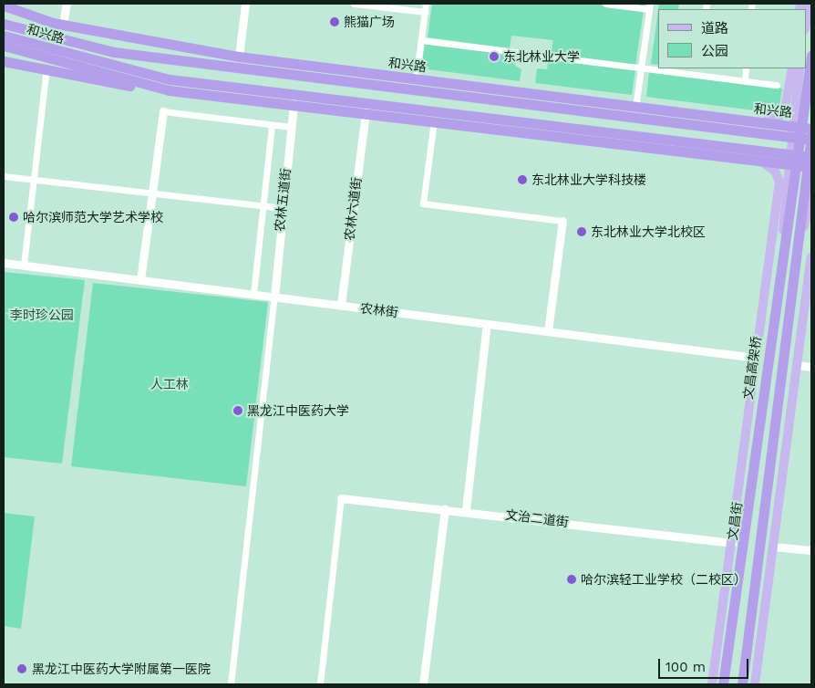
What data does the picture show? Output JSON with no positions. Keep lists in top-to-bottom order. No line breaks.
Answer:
{"streets":{"highway":["和兴路","文昌高架桥"],"main road":["文昌街"],"street":["农林五道街","农林六道街","农林街","文治二道街"]},"crossings":[["和兴路","农林五道街"],["和兴路","农林六道街"],["和兴路","文昌街"],["农林五道街","农林街"],["农林六道街","农林街"],["农林街","文昌街"],["文治二道街","文昌街"]],"parks":["李时珍公园","人工林"],"places":["熊猫广场","东北林业大学","东北林业大学科技楼","哈尔滨师范大学艺术学校","东北林业大学北校区","黑龙江中医药大学","哈尔滨轻工业学校（二校区）","黑龙江中医药大学附属第一医院"],"legend":["道路","公园"],"scale_bar":"100 m"}
